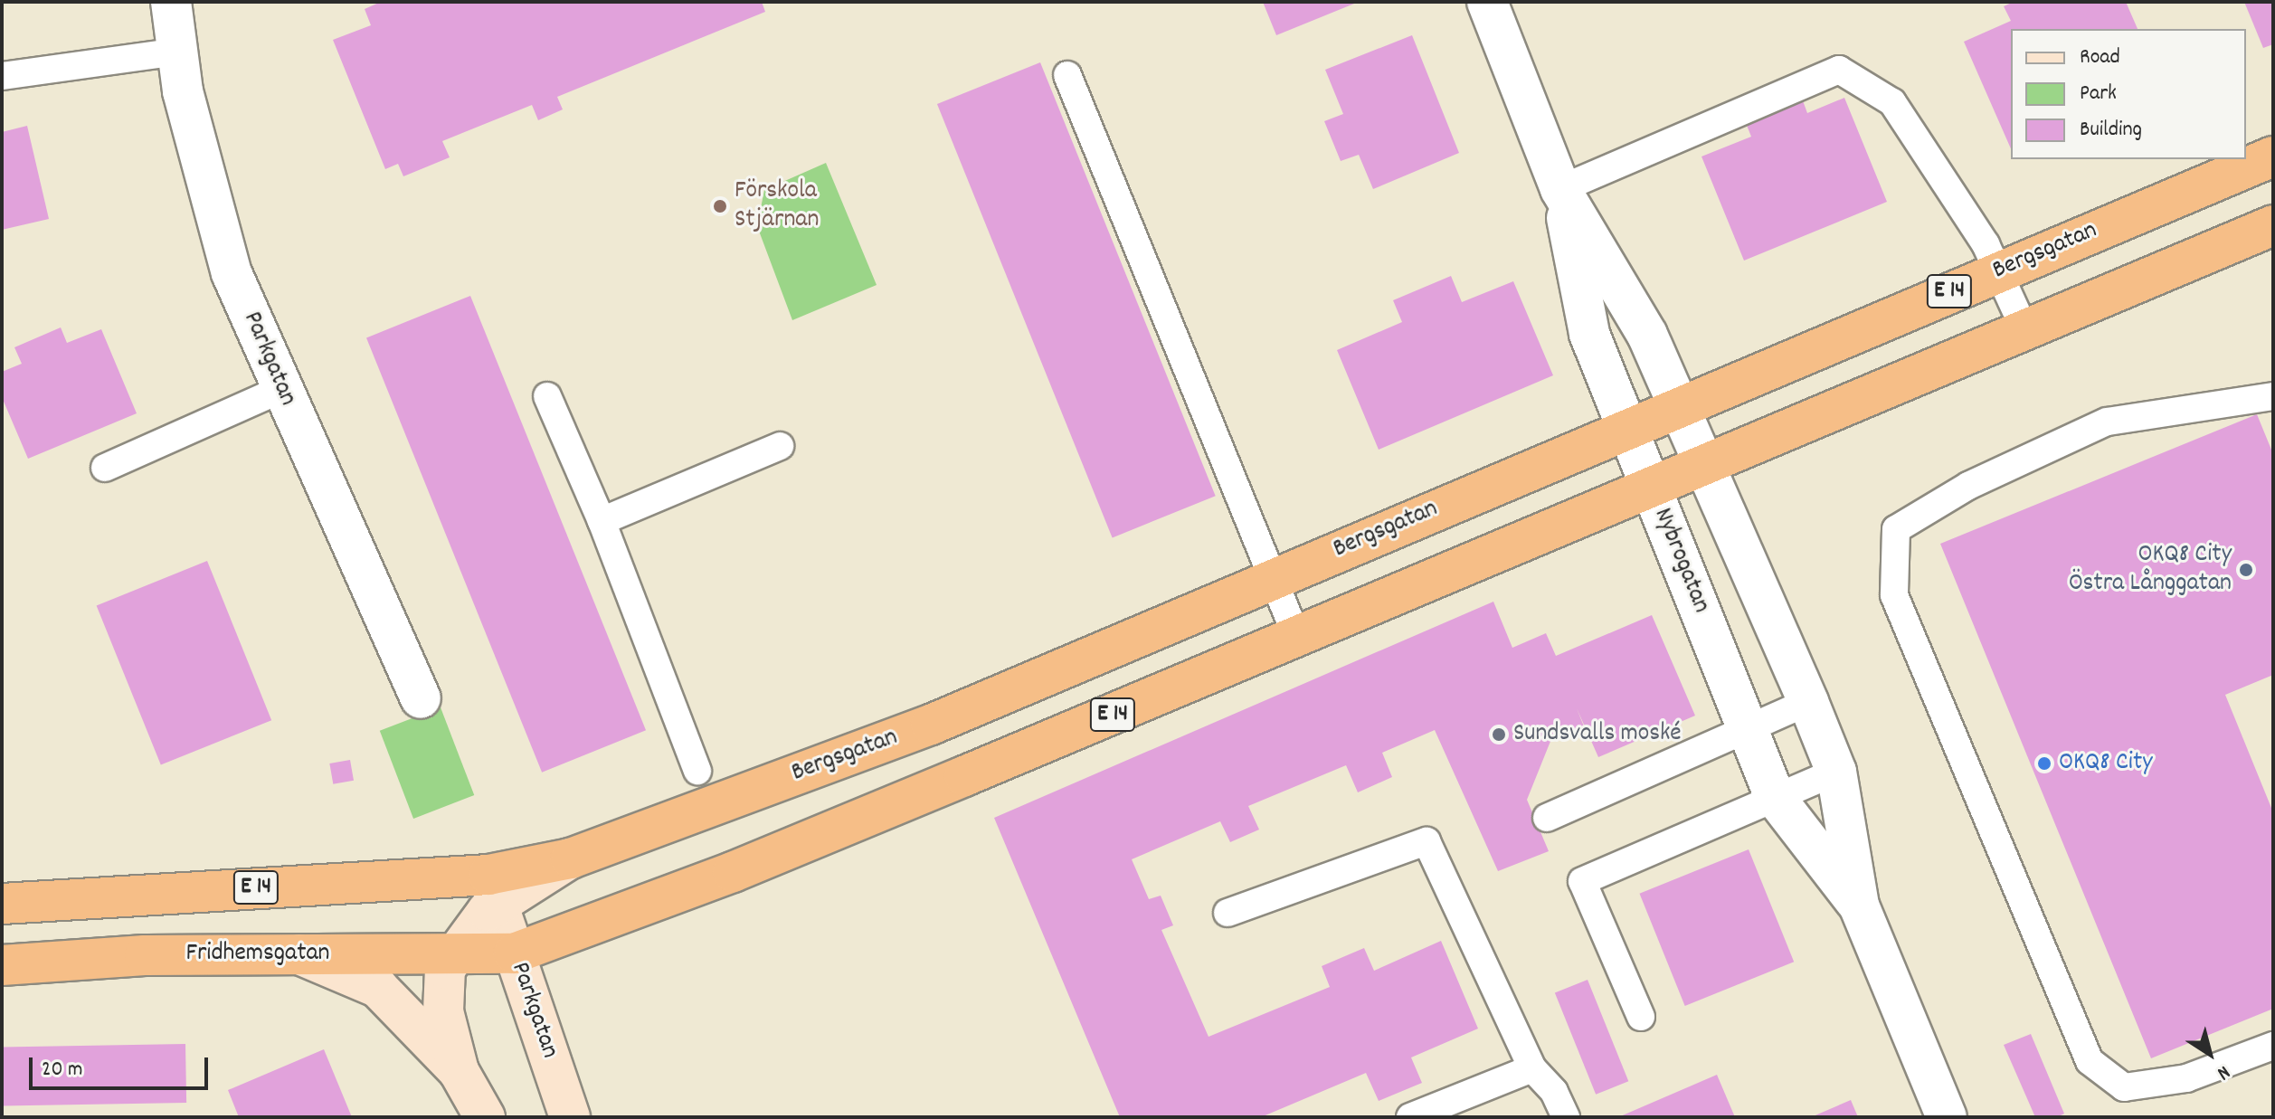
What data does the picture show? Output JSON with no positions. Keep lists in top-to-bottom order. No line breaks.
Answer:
{"streets":{"highway":["Bergsgatan","E 14","Fridhemsgatan"],"main road":["Parkgatan"],"street":["Nybrogatan"]},"crossings":[["Bergsgatan","E 14"],["Bergsgatan","Parkgatan"],["Bergsgatan","Nybrogatan"],["E 14","Parkgatan"],["E 14","Nybrogatan"],["E 14","Fridhemsgatan"],["Parkgatan","Fridhemsgatan"]],"places":["Förskola Stjärnan","OKQ8 City Östra Långgatan","Sundsvalls moské","OKQ8 City"],"legend":["Road","Park","Building"],"scale_bar":"20 m","north":"bottom right"}
